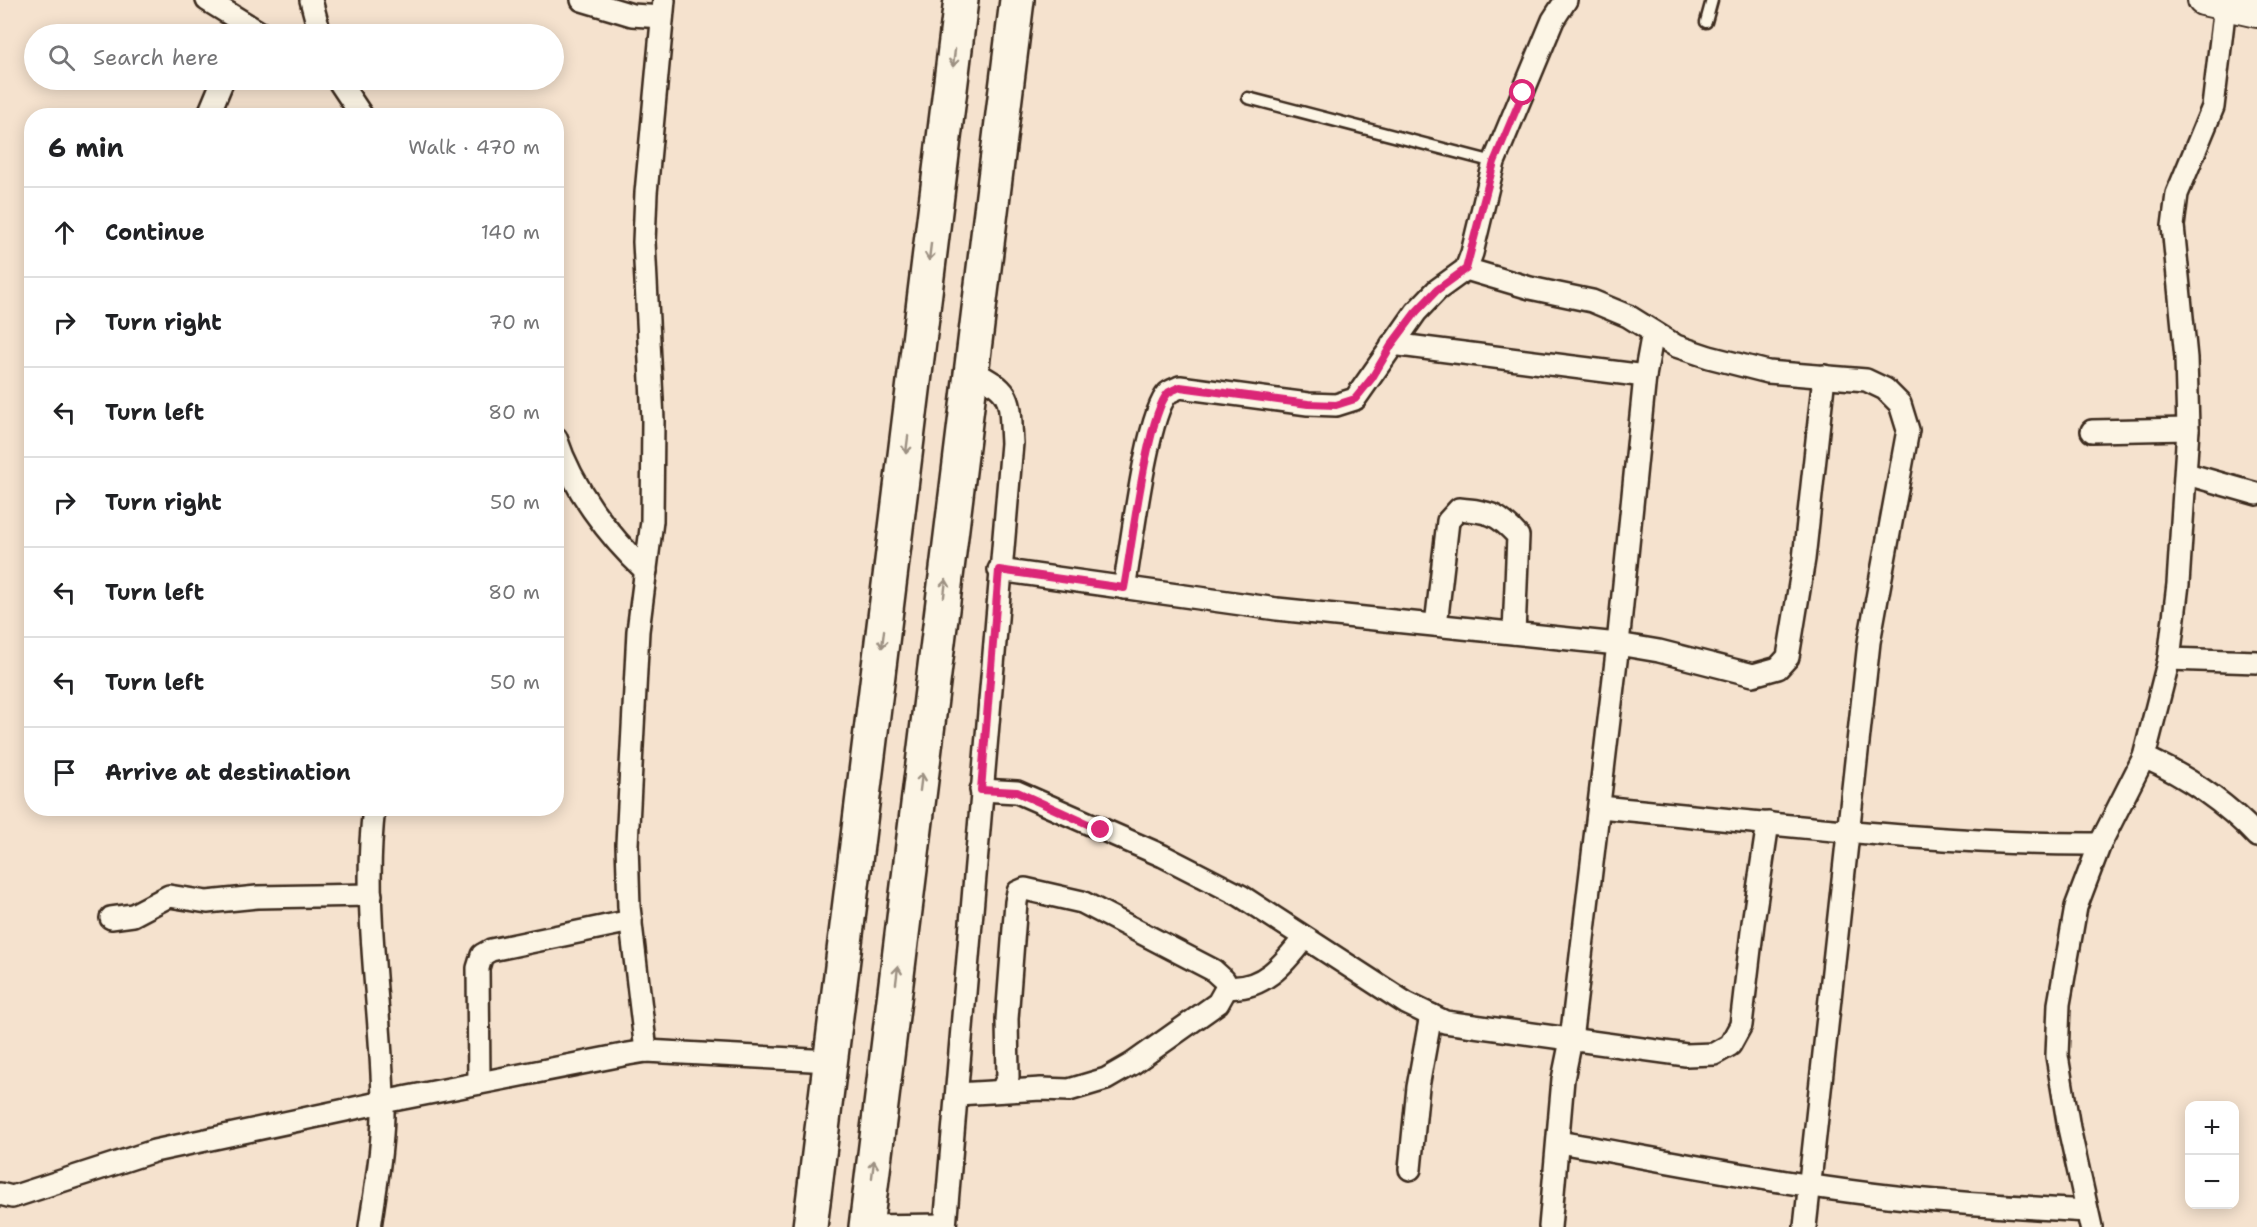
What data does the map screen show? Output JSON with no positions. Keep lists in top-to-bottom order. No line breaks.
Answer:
{"page":{"search":"Search here","heading":["6 min","Walk · 470 m"],"list":[["Continue","140 m"],["Turn right","70 m"],["Turn left","80 m"],["Turn right","50 m"],["Turn left","80 m"],["Turn left","50 m"],"Arrive at destination"],"map_buttons":["+","−"]}}
